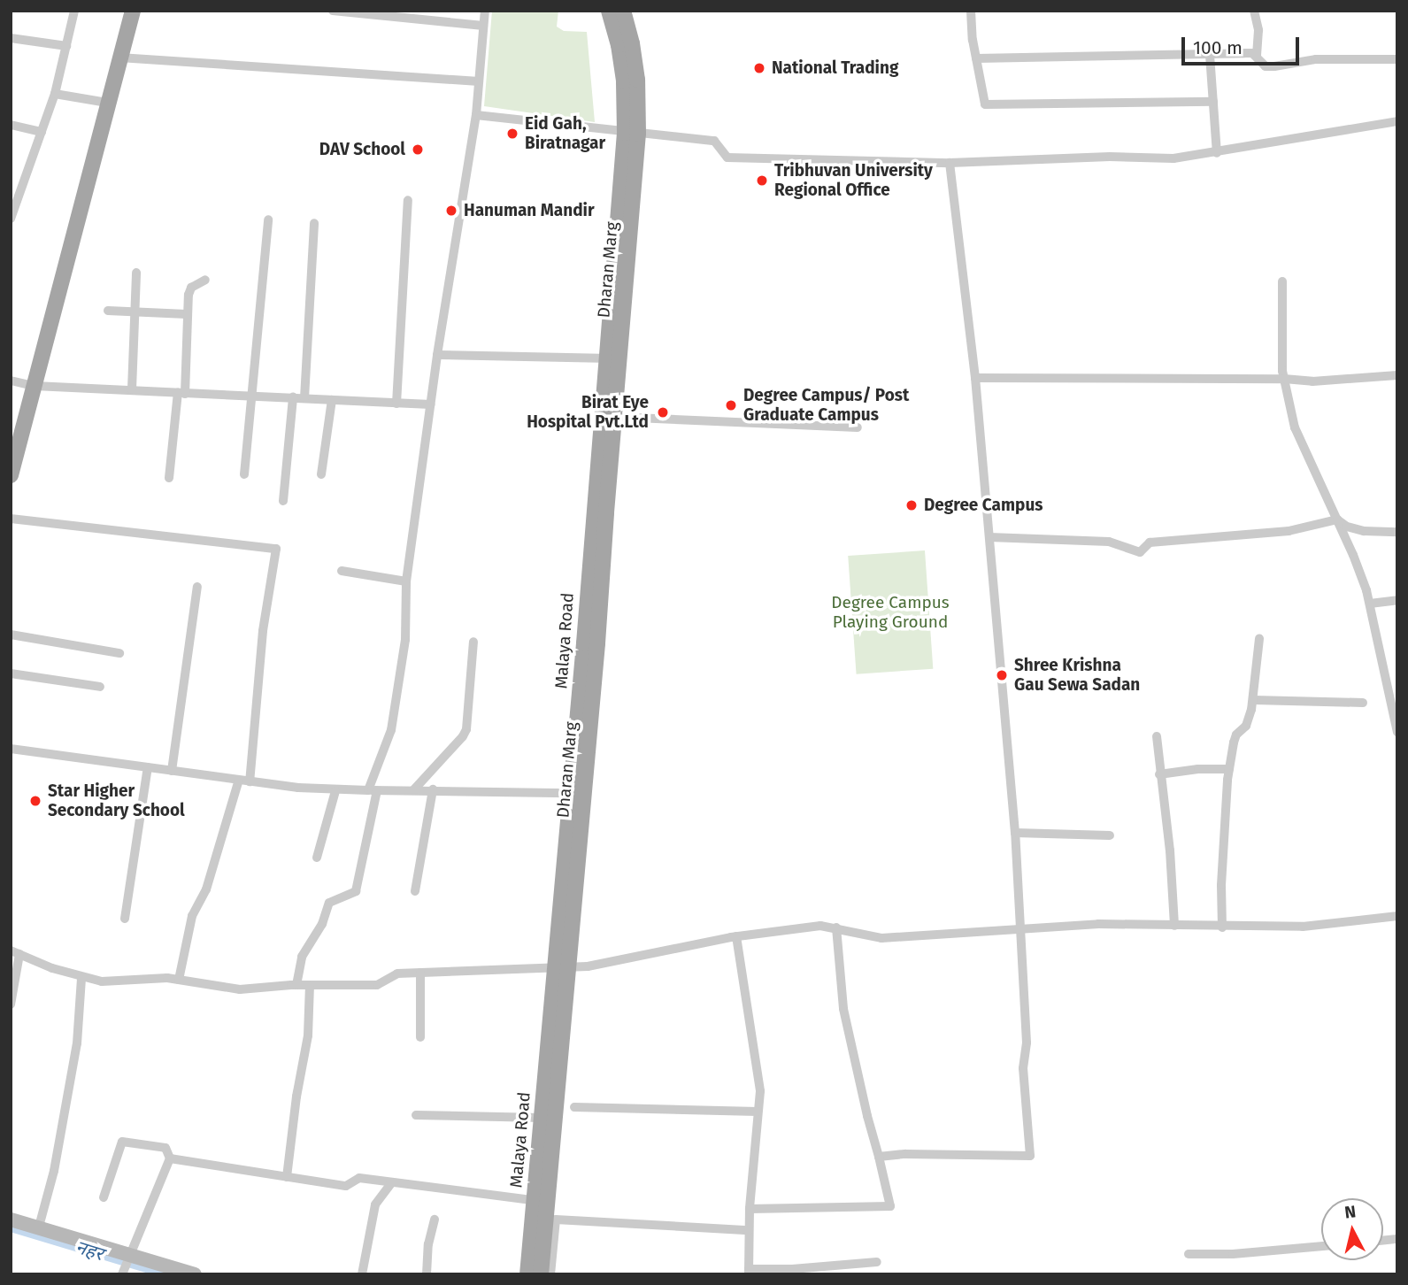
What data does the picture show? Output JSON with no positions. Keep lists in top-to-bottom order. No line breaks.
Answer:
{"streets":{"main road":["Dharan Marg","Malaya Road"]},"crossings":[["Dharan Marg","Malaya Road"]],"water":["नहर"],"parks":["Degree Campus Playing Ground"],"places":["National Trading","Eid Gah, Biratnagar","DAV School","Tribhuvan University Regional Office","Hanuman Mandir","Degree Campus/ Post Graduate Campus","Birat Eye Hospital Pvt.Ltd","Degree Campus","Shree Krishna Gau Sewa Sadan","Star Higher Secondary School"],"scale_bar":"100 m","north":"top"}
